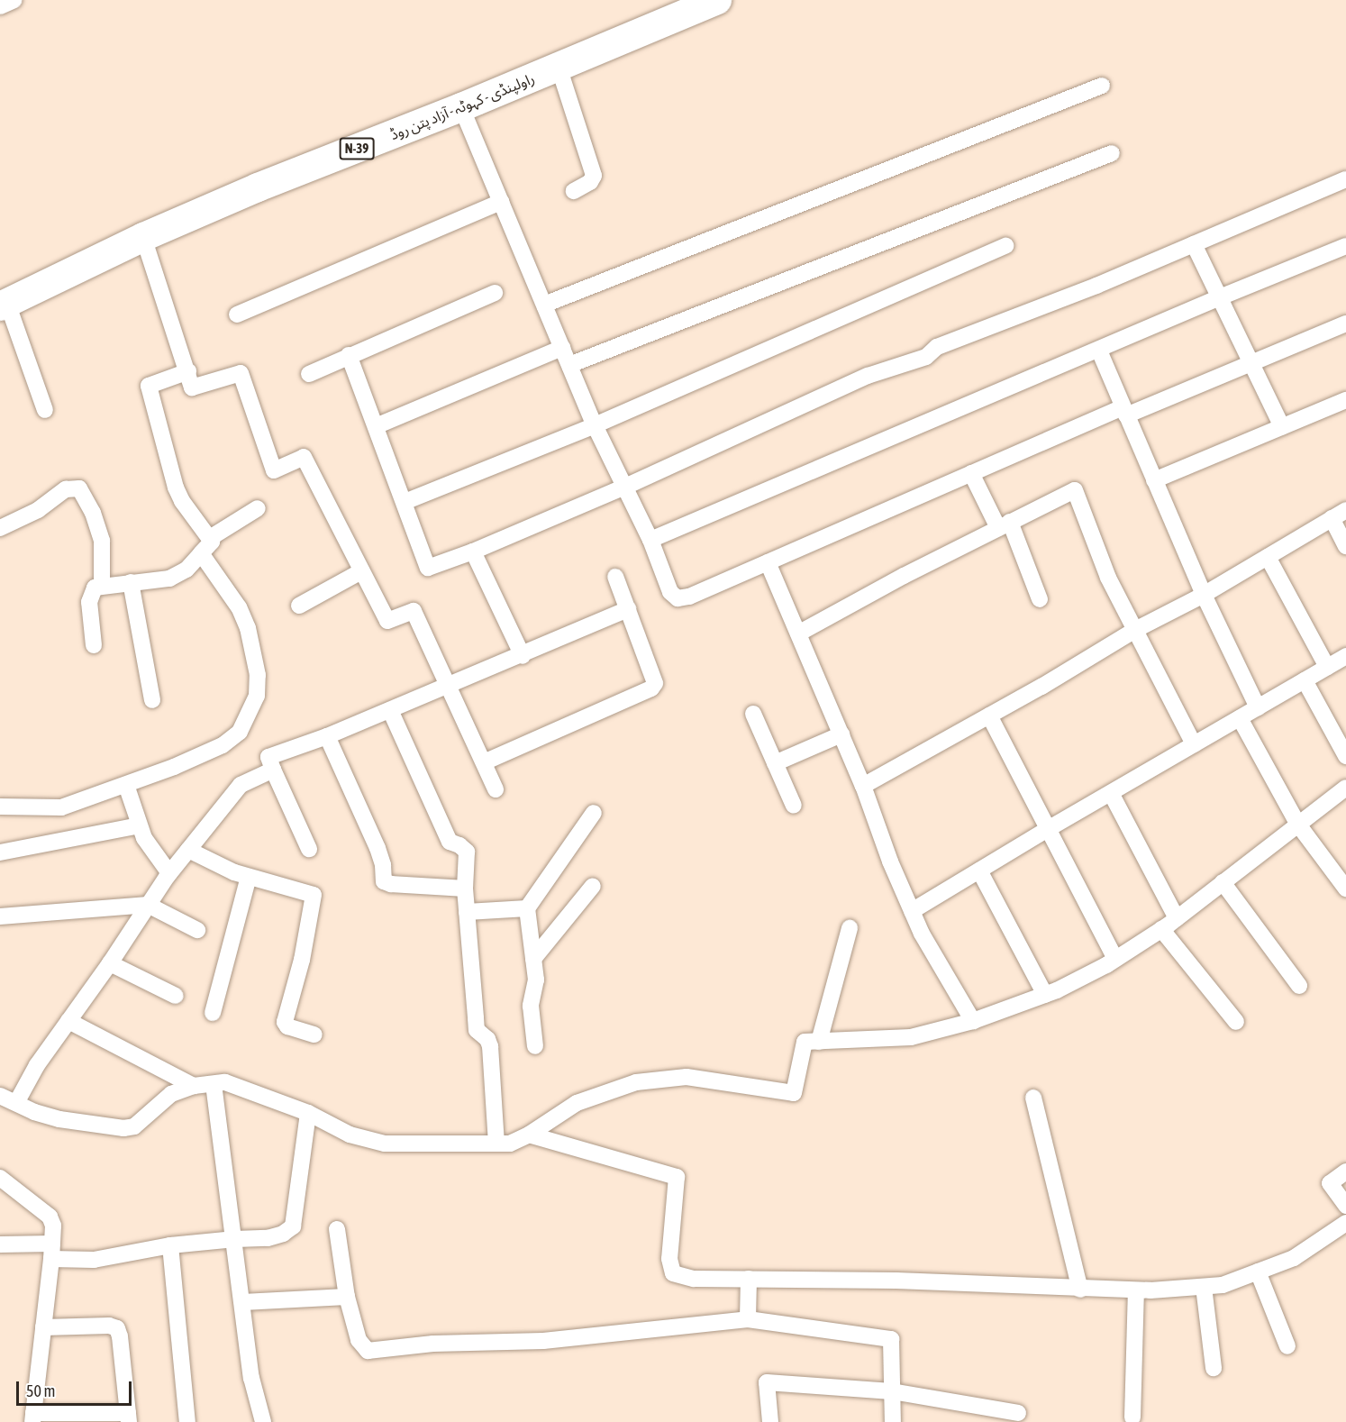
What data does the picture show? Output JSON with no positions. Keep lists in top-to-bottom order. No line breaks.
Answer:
{"streets":{"highway":["راولپنڈی - کہوٹہ - آزاد پتن روڈ","N-39"]},"scale_bar":"50 m"}
